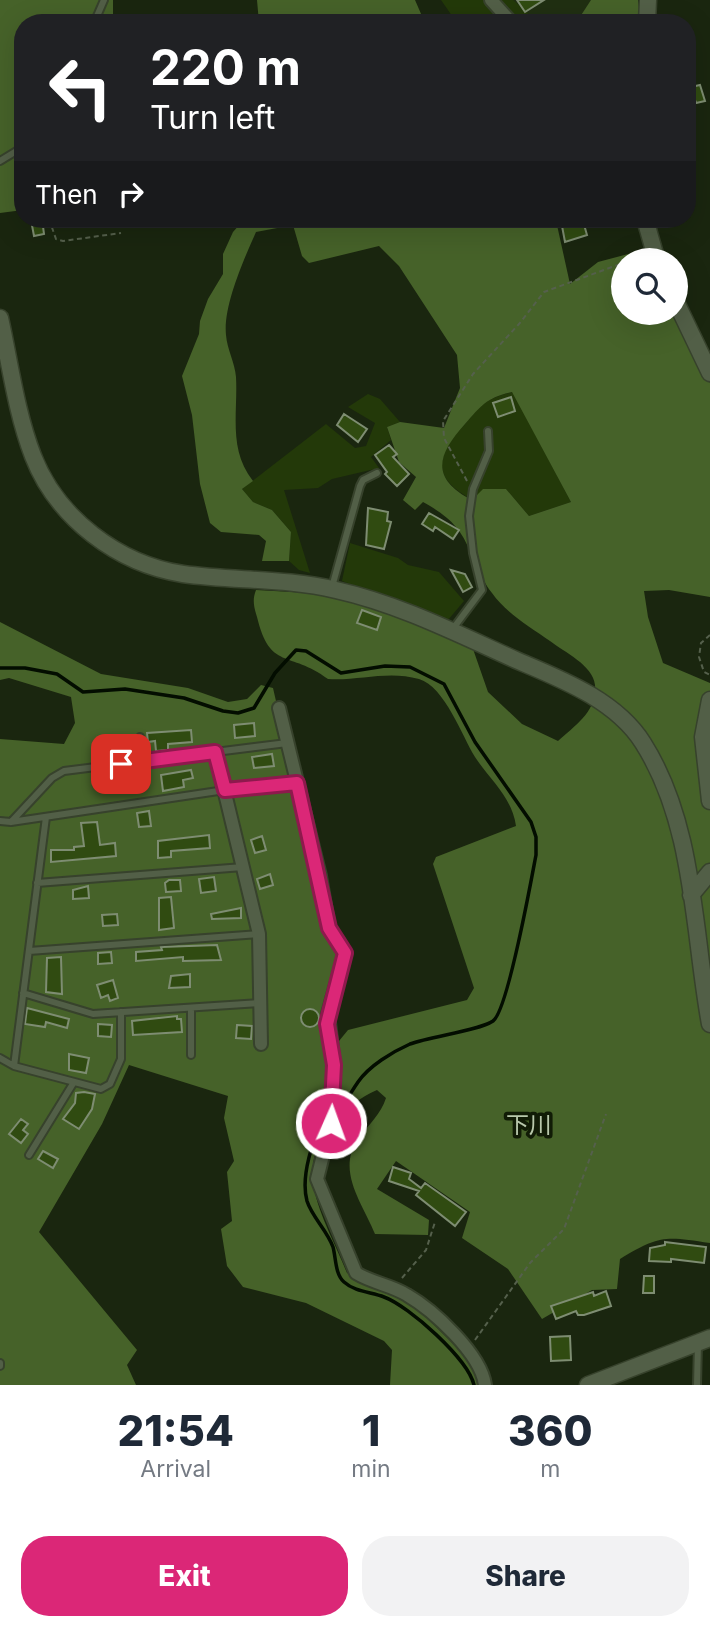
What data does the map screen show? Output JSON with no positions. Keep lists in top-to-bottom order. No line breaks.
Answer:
{"districts":["下川"],"page":{"turn":["220 m","Turn left"],"then":"Then","eta":["21:54","Arrival","1","min","360","m"],"buttons":["Exit","Share"]}}
